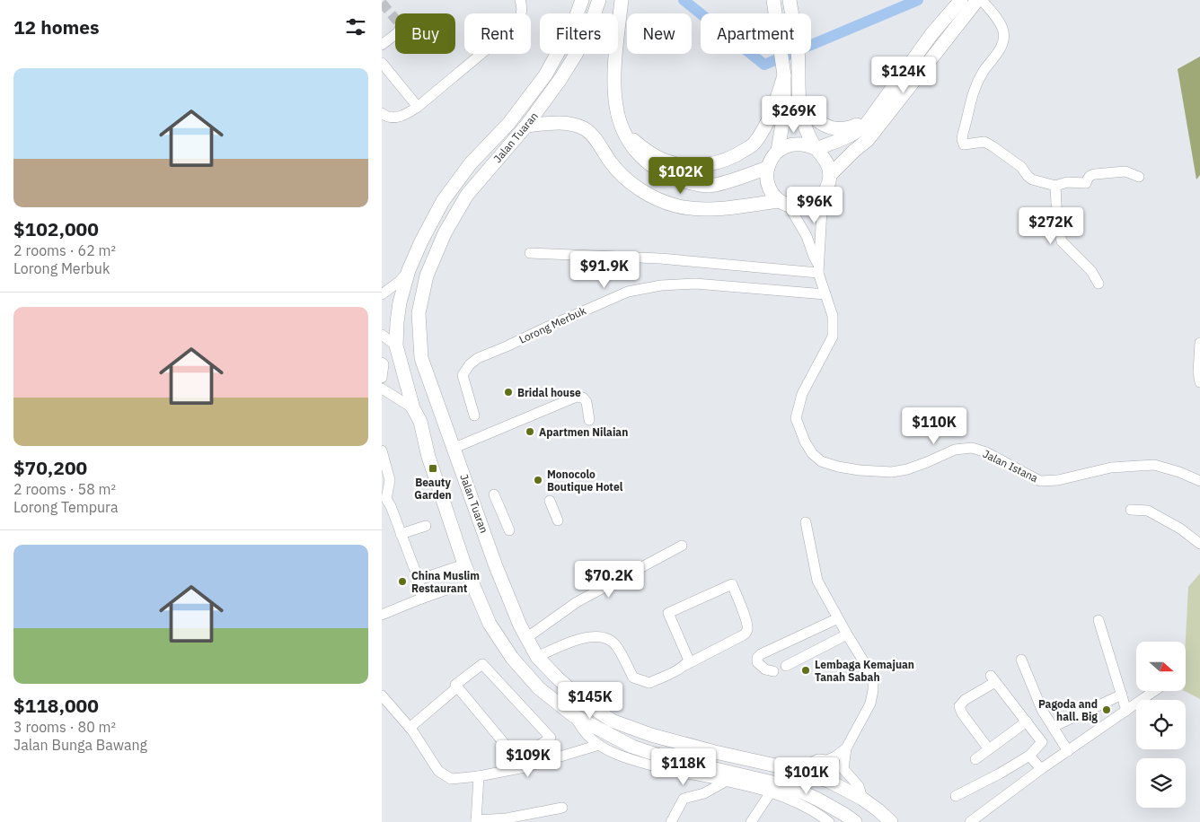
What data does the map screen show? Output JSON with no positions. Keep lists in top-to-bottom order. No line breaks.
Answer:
{"streets":{"main road":["Jalan Tuaran"],"street":["Lorong Merbuk","Jalan Istana"]},"crossings":[["Lorong Merbuk","Jalan Istana"]],"places":{"other":["Bridal house","Apartmen Nilaian","Monocolo Boutique Hotel","China Muslim Restaurant","Lembaga Kemajuan Tanah Sabah","Pagoda and hall. Big"],"transit":["Beauty Garden"]},"north":"right","page":{"heading":"12 homes","chip":["Buy","Rent","Filters","New","Apartment"],"list":[{"name":"$102,000","note":"2 rooms · 62 m² · Lorong Merbuk"},{"name":"$70,200","note":"2 rooms · 58 m² · Lorong Tempura"},{"name":"$118,000","note":"3 rooms · 80 m² · Jalan Bunga Bawang"}],"price":["$124K","$269K","$102K","$96K","$272K","$91.9K","$110K","$70.2K","$145K","$109K","$118K","$101K"]}}
